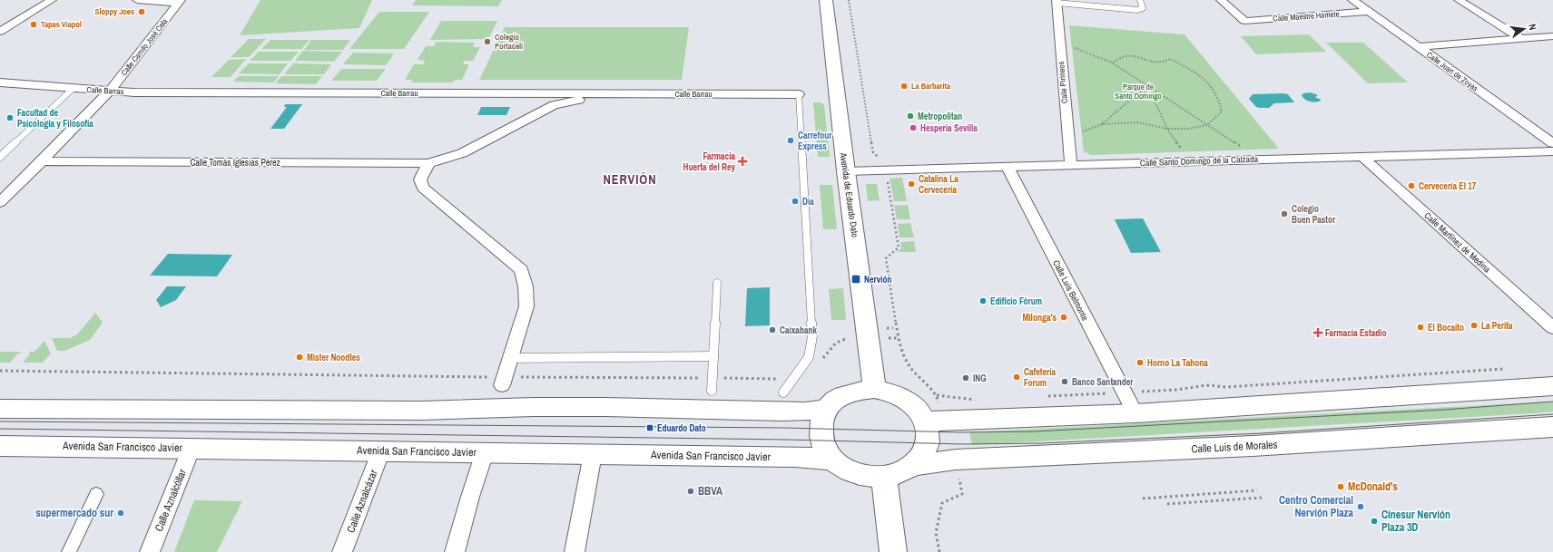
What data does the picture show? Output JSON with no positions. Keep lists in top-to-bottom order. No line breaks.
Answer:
{"streets":{"main road":["Avenida de Eduardo Dato","Avenida San Francisco Javier","Calle Luis de Morales"],"street":["Calle Maestre Hamete","Calle Camilo José Cela","Calle Juan de Zoyas","Calle Pirineos","Calle Barrau","Calle Santo Domingo de la Calzada","Calle Tomás Iglesias Pérez","Calle Martínez de Medina","Calle Luis Belmonte","Calle Aznalcóllar","Calle Aznalcázar"]},"crossings":[["Calle Maestre Hamete","Calle Juan de Zoyas"],["Calle Camilo José Cela","Calle Barrau"],["Calle Camilo José Cela","Calle Tomás Iglesias Pérez"],["Calle Pirineos","Calle Santo Domingo de la Calzada"],["Calle Barrau","Calle Tomás Iglesias Pérez"],["Calle Santo Domingo de la Calzada","Avenida de Eduardo Dato"],["Calle Santo Domingo de la Calzada","Calle Martínez de Medina"],["Calle Santo Domingo de la Calzada","Calle Luis Belmonte"],["Avenida de Eduardo Dato","Avenida San Francisco Javier"],["Avenida de Eduardo Dato","Calle Luis de Morales"],["Avenida San Francisco Javier","Calle Luis de Morales"],["Avenida San Francisco Javier","Calle Aznalcóllar"],["Avenida San Francisco Javier","Calle Aznalcázar"]],"districts":["NERVIÓN"],"parks":["Parque de Santo Domingo"],"places":{"other":["Sloppy Joes","Tapas Viapol","Colegio Portaceli","La Barbarita","Metropolitan","Facultad de Psicología y Filosofía","Hesperia Sevilla","Carrefour Express","Catalina La Cervecería","Cervecería El 17","Dia","Colegio Buen Pastor","Edificio Fórum","Milonga's","La Perita","El Bocaito","Caixabank","Mister Noodles","Horno La Tahona","Cafetería Forum","ING","Banco Santander","McDonald's","BBVA","Centro Comercial Nervión Plaza","supermercado sur","Cinesur Nervión Plaza 3D"],"health":["Farmacia Huerta del Rey","Farmacia Estadio"],"transit":["Nervión","Eduardo Dato"]},"north":"right"}
